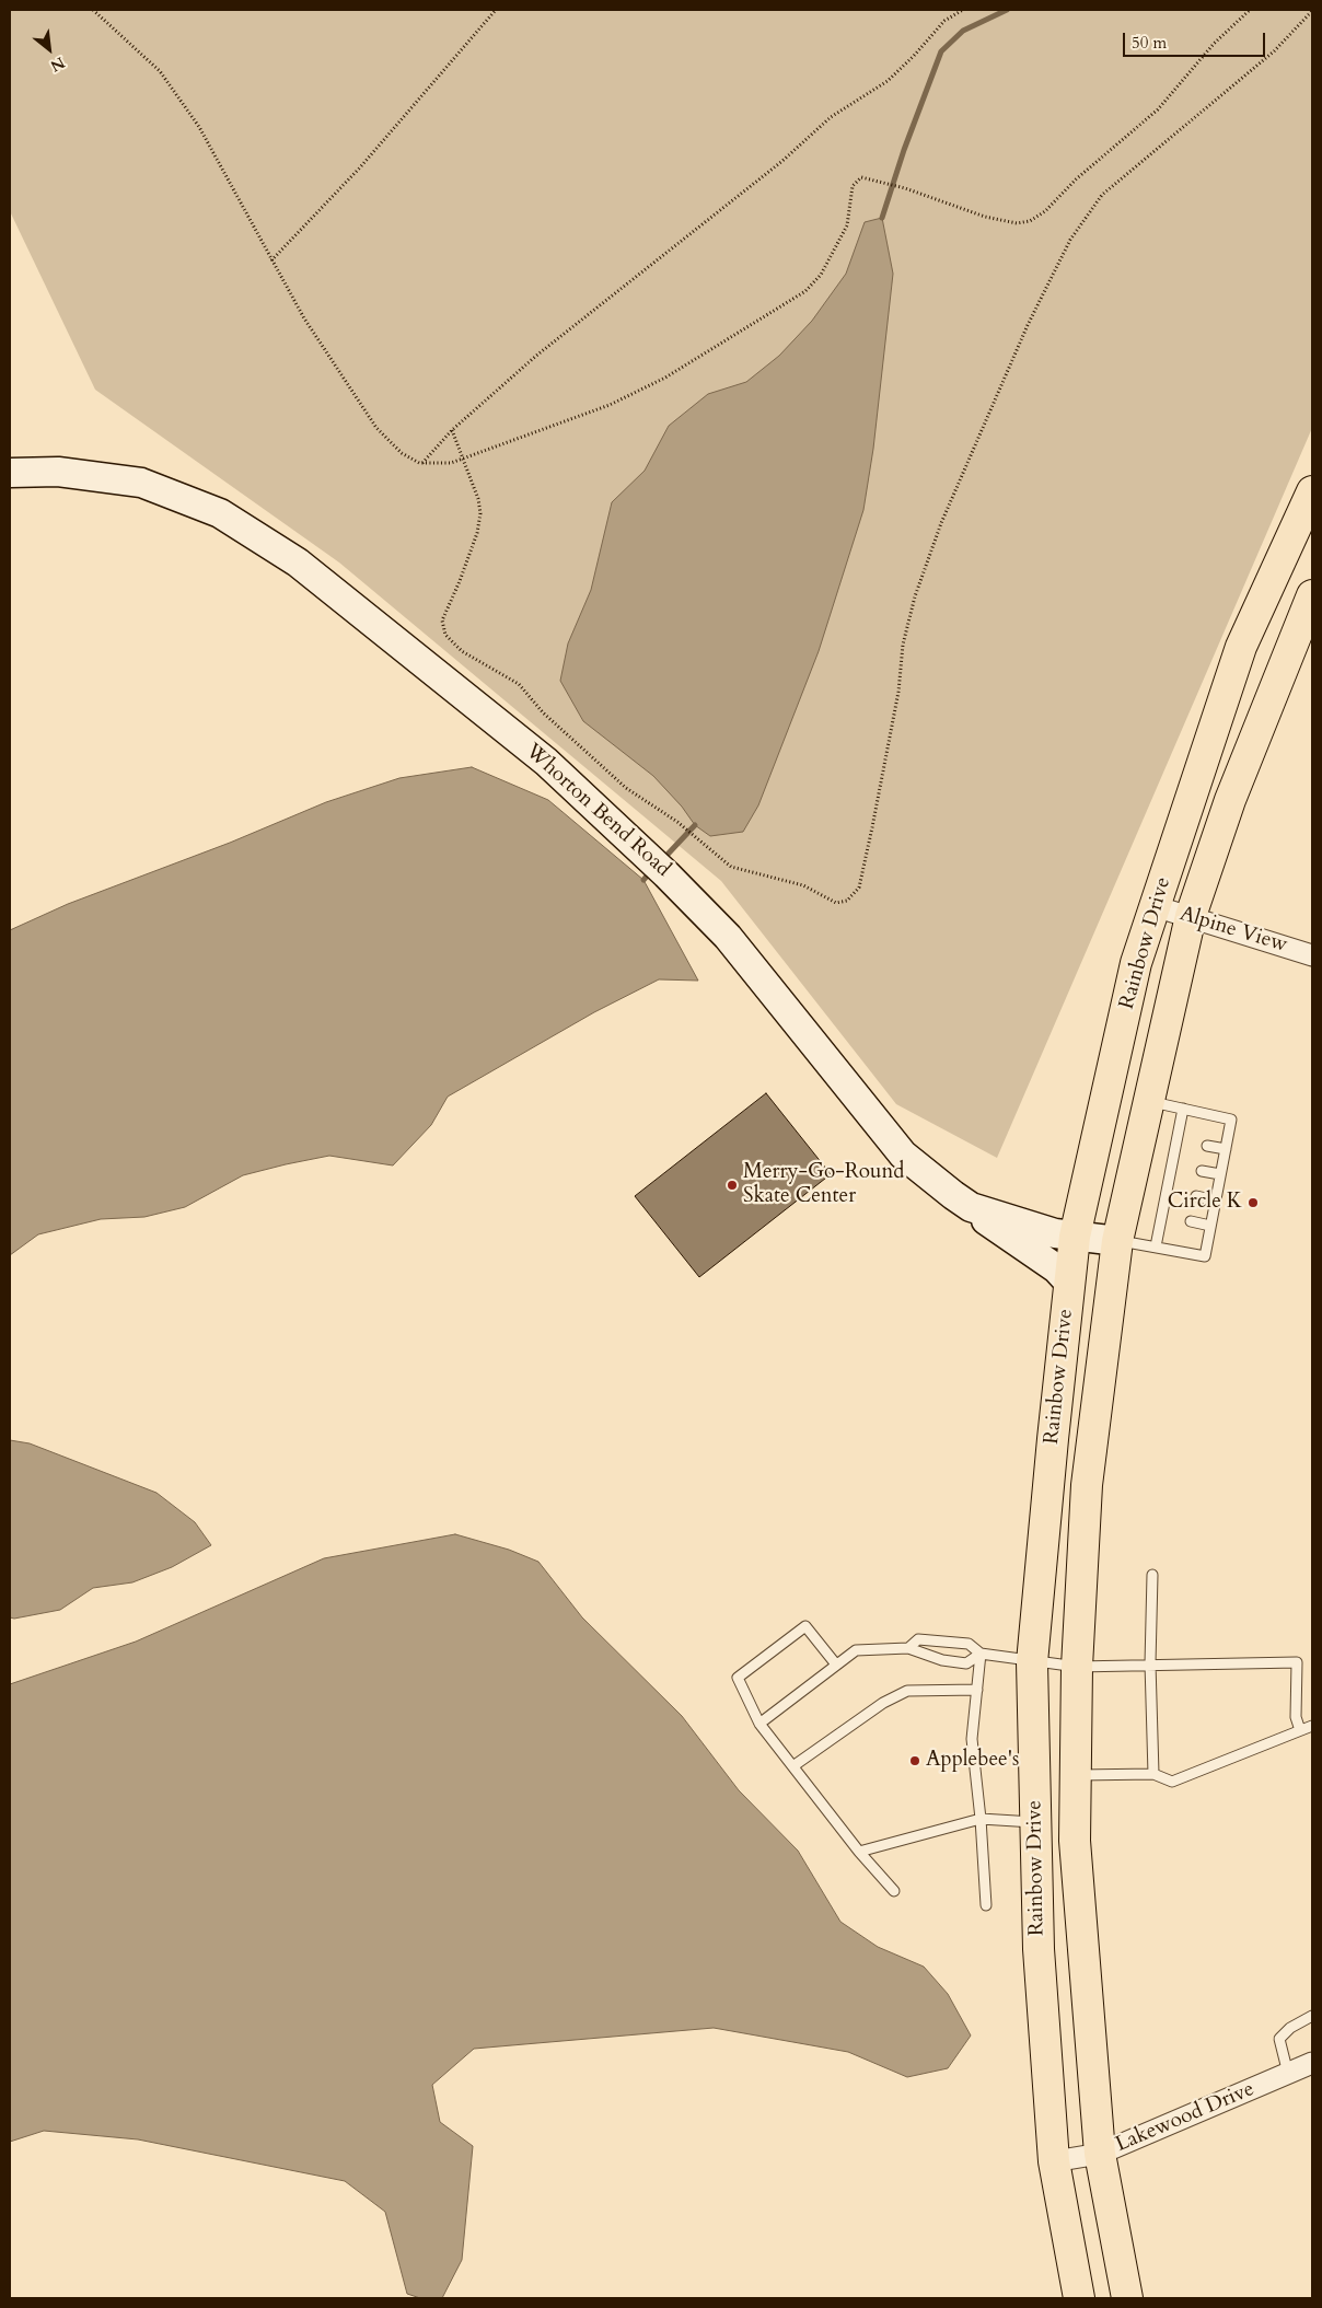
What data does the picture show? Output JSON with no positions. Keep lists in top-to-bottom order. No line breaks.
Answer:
{"streets":{"main road":["Whorton Bend Road","Rainbow Drive"],"street":["Alpine View","Lakewood Drive"]},"crossings":[["Whorton Bend Road","Rainbow Drive"],["Alpine View","Rainbow Drive"],["Rainbow Drive","Lakewood Drive"]],"places":["Merry-Go-Round Skate Center","Circle K","Applebee's"],"scale_bar":"50 m","north":"bottom right"}
